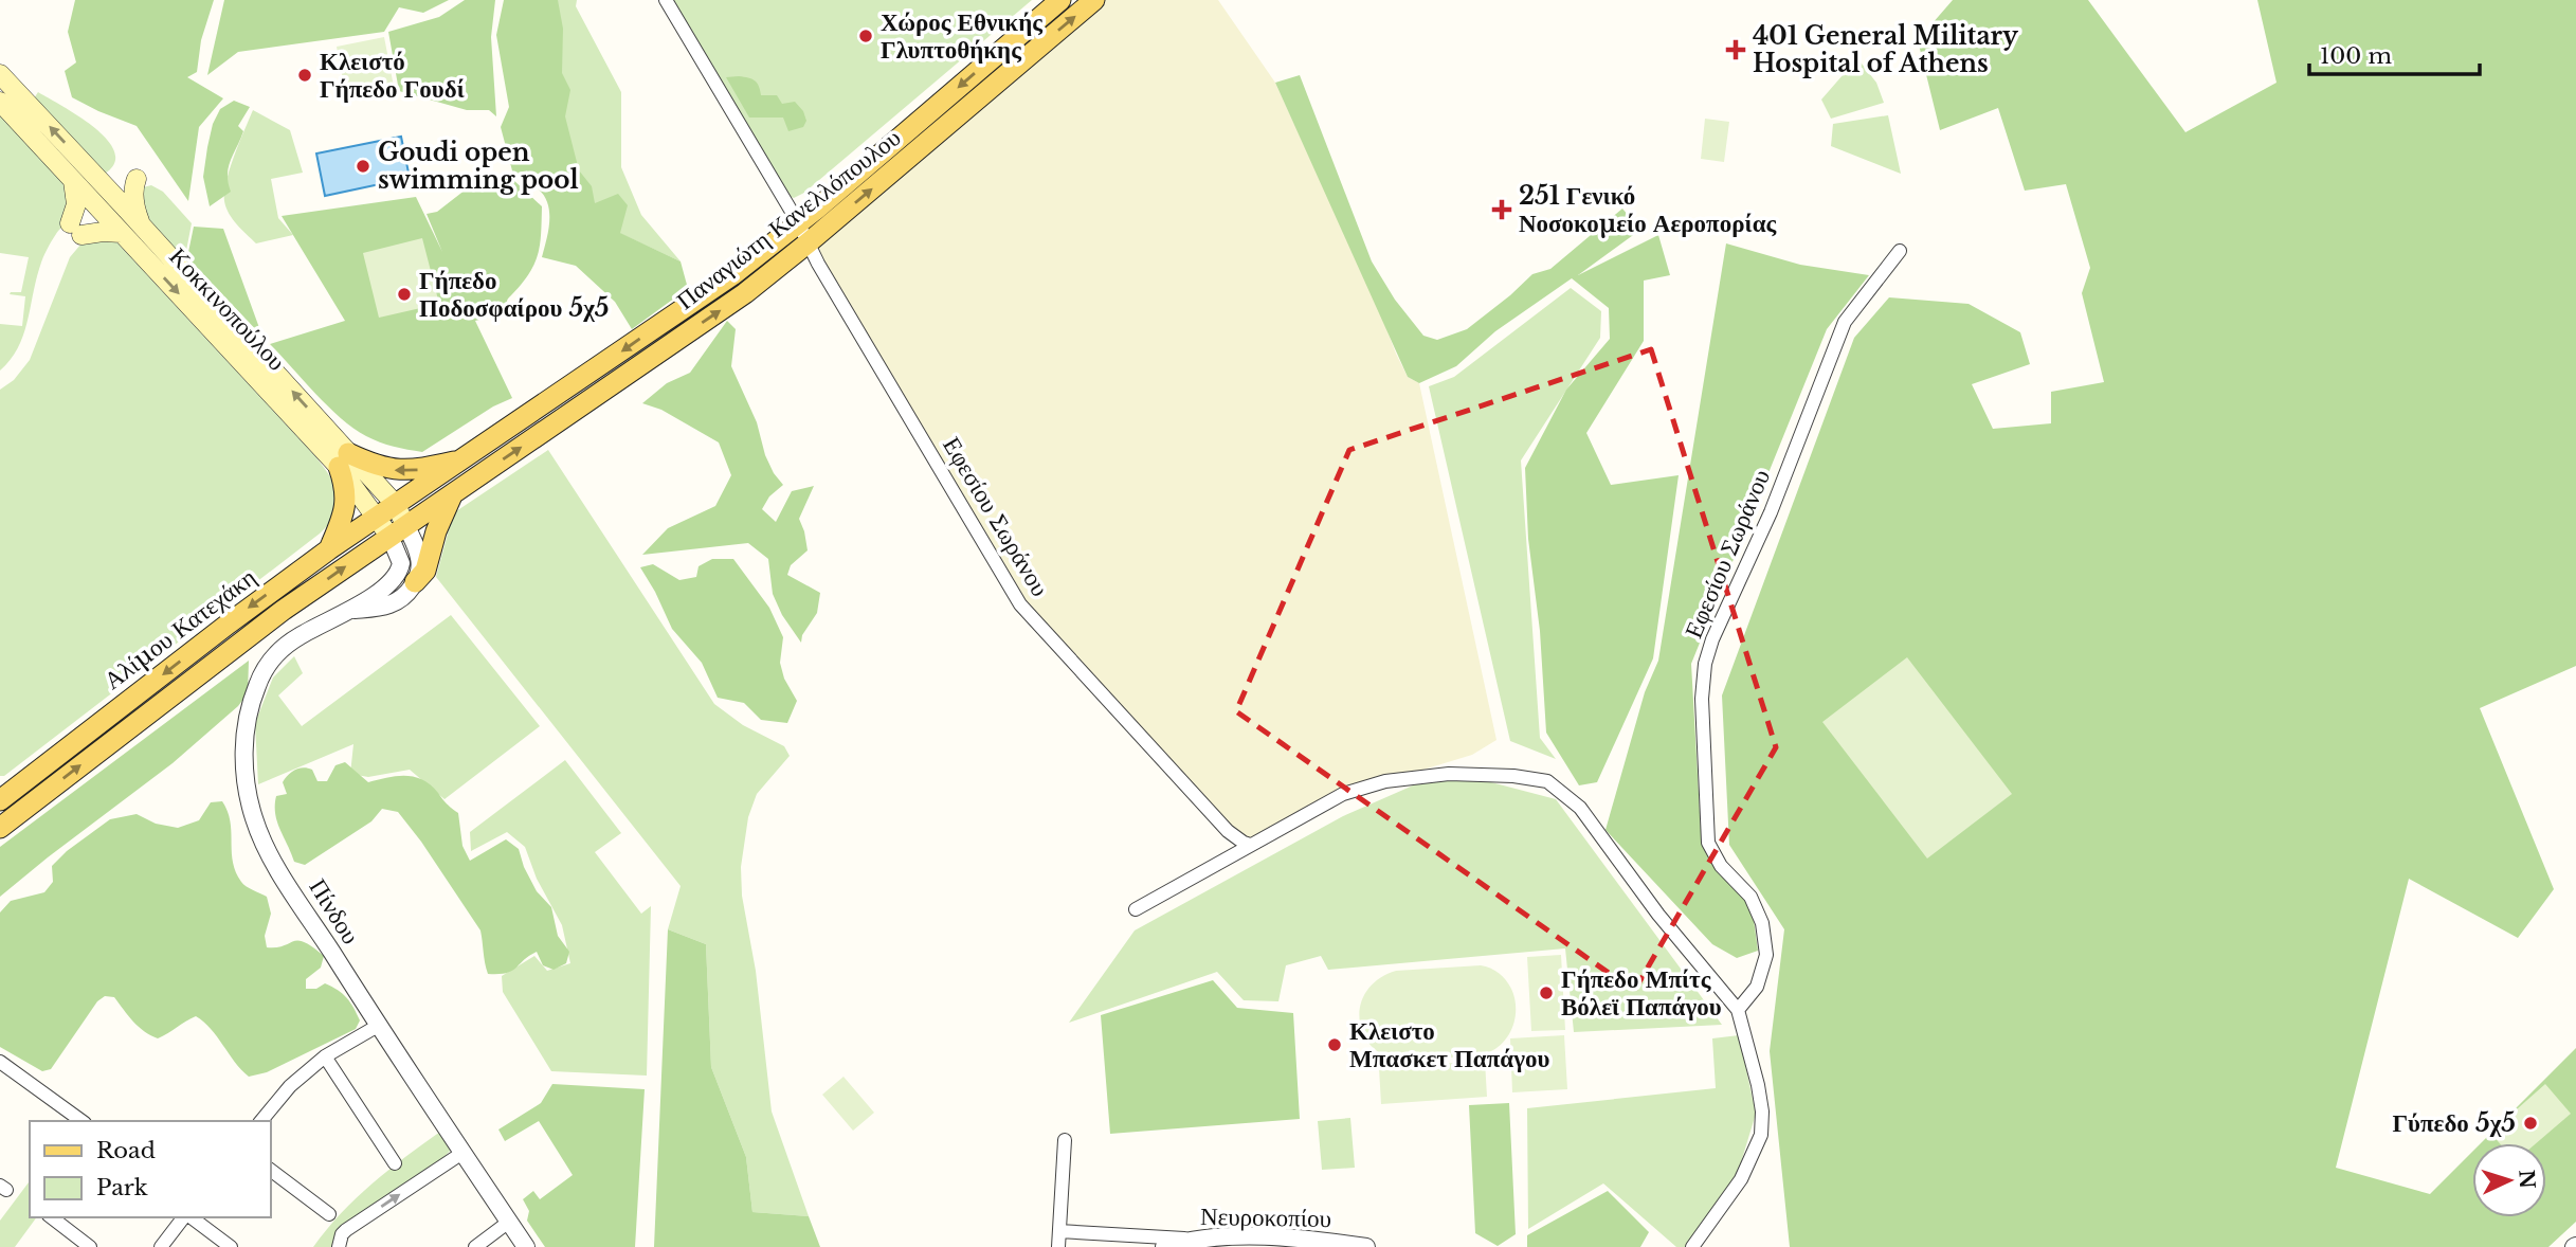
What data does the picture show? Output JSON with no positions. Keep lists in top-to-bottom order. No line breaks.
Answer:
{"streets":{"main road":["Παναγιώτη Κανελλόπουλου","Κοκκινοπούλου","Αλίμου Κατεχάκη"],"street":["Εφεσίου Σωράνου","Πίνδου","Νευροκοπίου"]},"crossings":[["Παναγιώτη Κανελλόπουλου","Κοκκινοπούλου"],["Παναγιώτη Κανελλόπουλου","Εφεσίου Σωράνου"],["Παναγιώτη Κανελλόπουλου","Αλίμου Κατεχάκη"],["Παναγιώτη Κανελλόπουλου","Πίνδου"],["Κοκκινοπούλου","Αλίμου Κατεχάκη"],["Κοκκινοπούλου","Πίνδου"],["Αλίμου Κατεχάκη","Πίνδου"]],"places":{"other":["Χώρος Εθνικής Γλυπτοθήκης","Κλειστό Γήπεδο Γουδί","Goudi open swimming pool","Γήπεδο Ποδοσφαίρου 5χ5","Γήπεδο Μπίτς Βόλεϊ Παπάγου","Κλειστο Μπασκετ Παπάγου","Γύπεδο 5χ5"],"health":["401 General Military Hospital of Athens","251 Γενικό Νοσοκομείο Αεροπορίας"]},"legend":["Road","Park"],"scale_bar":"100 m","north":"right"}
